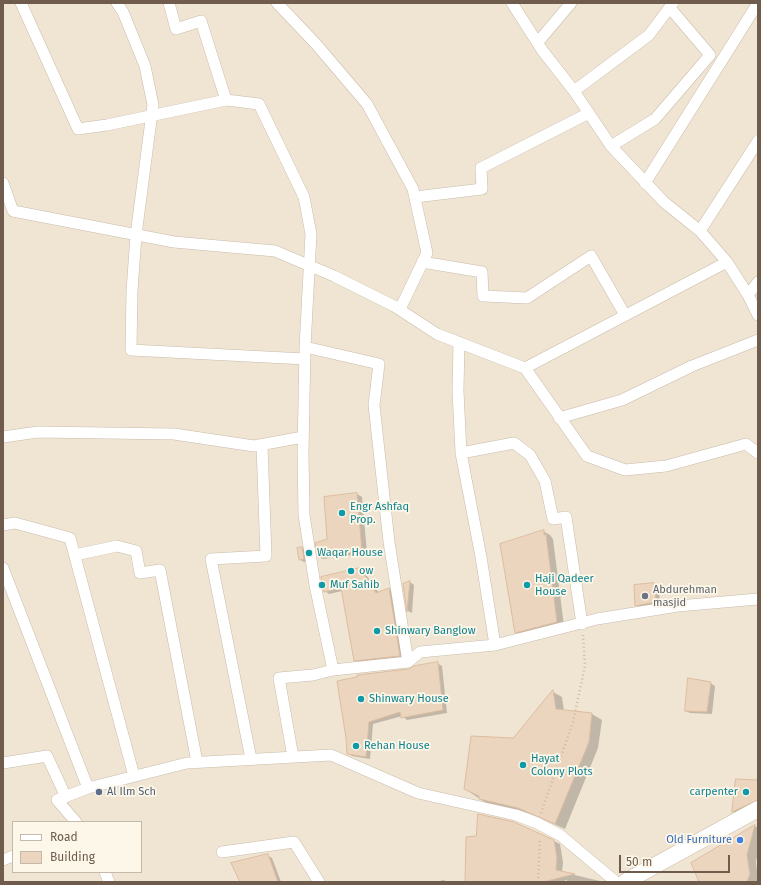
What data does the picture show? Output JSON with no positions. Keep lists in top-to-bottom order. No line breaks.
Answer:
{"places":["Engr Ashfaq Prop.","Waqar House","ow","Muf Sahib","Haji Qadeer House","Abdurehman masjid","Shinwary Banglow","Shinwary House","Rehan House","Hayat Colony Plots","Al Ilm Sch","carpenter","Old Furniture"],"legend":["Road","Building"],"scale_bar":"50 m"}
